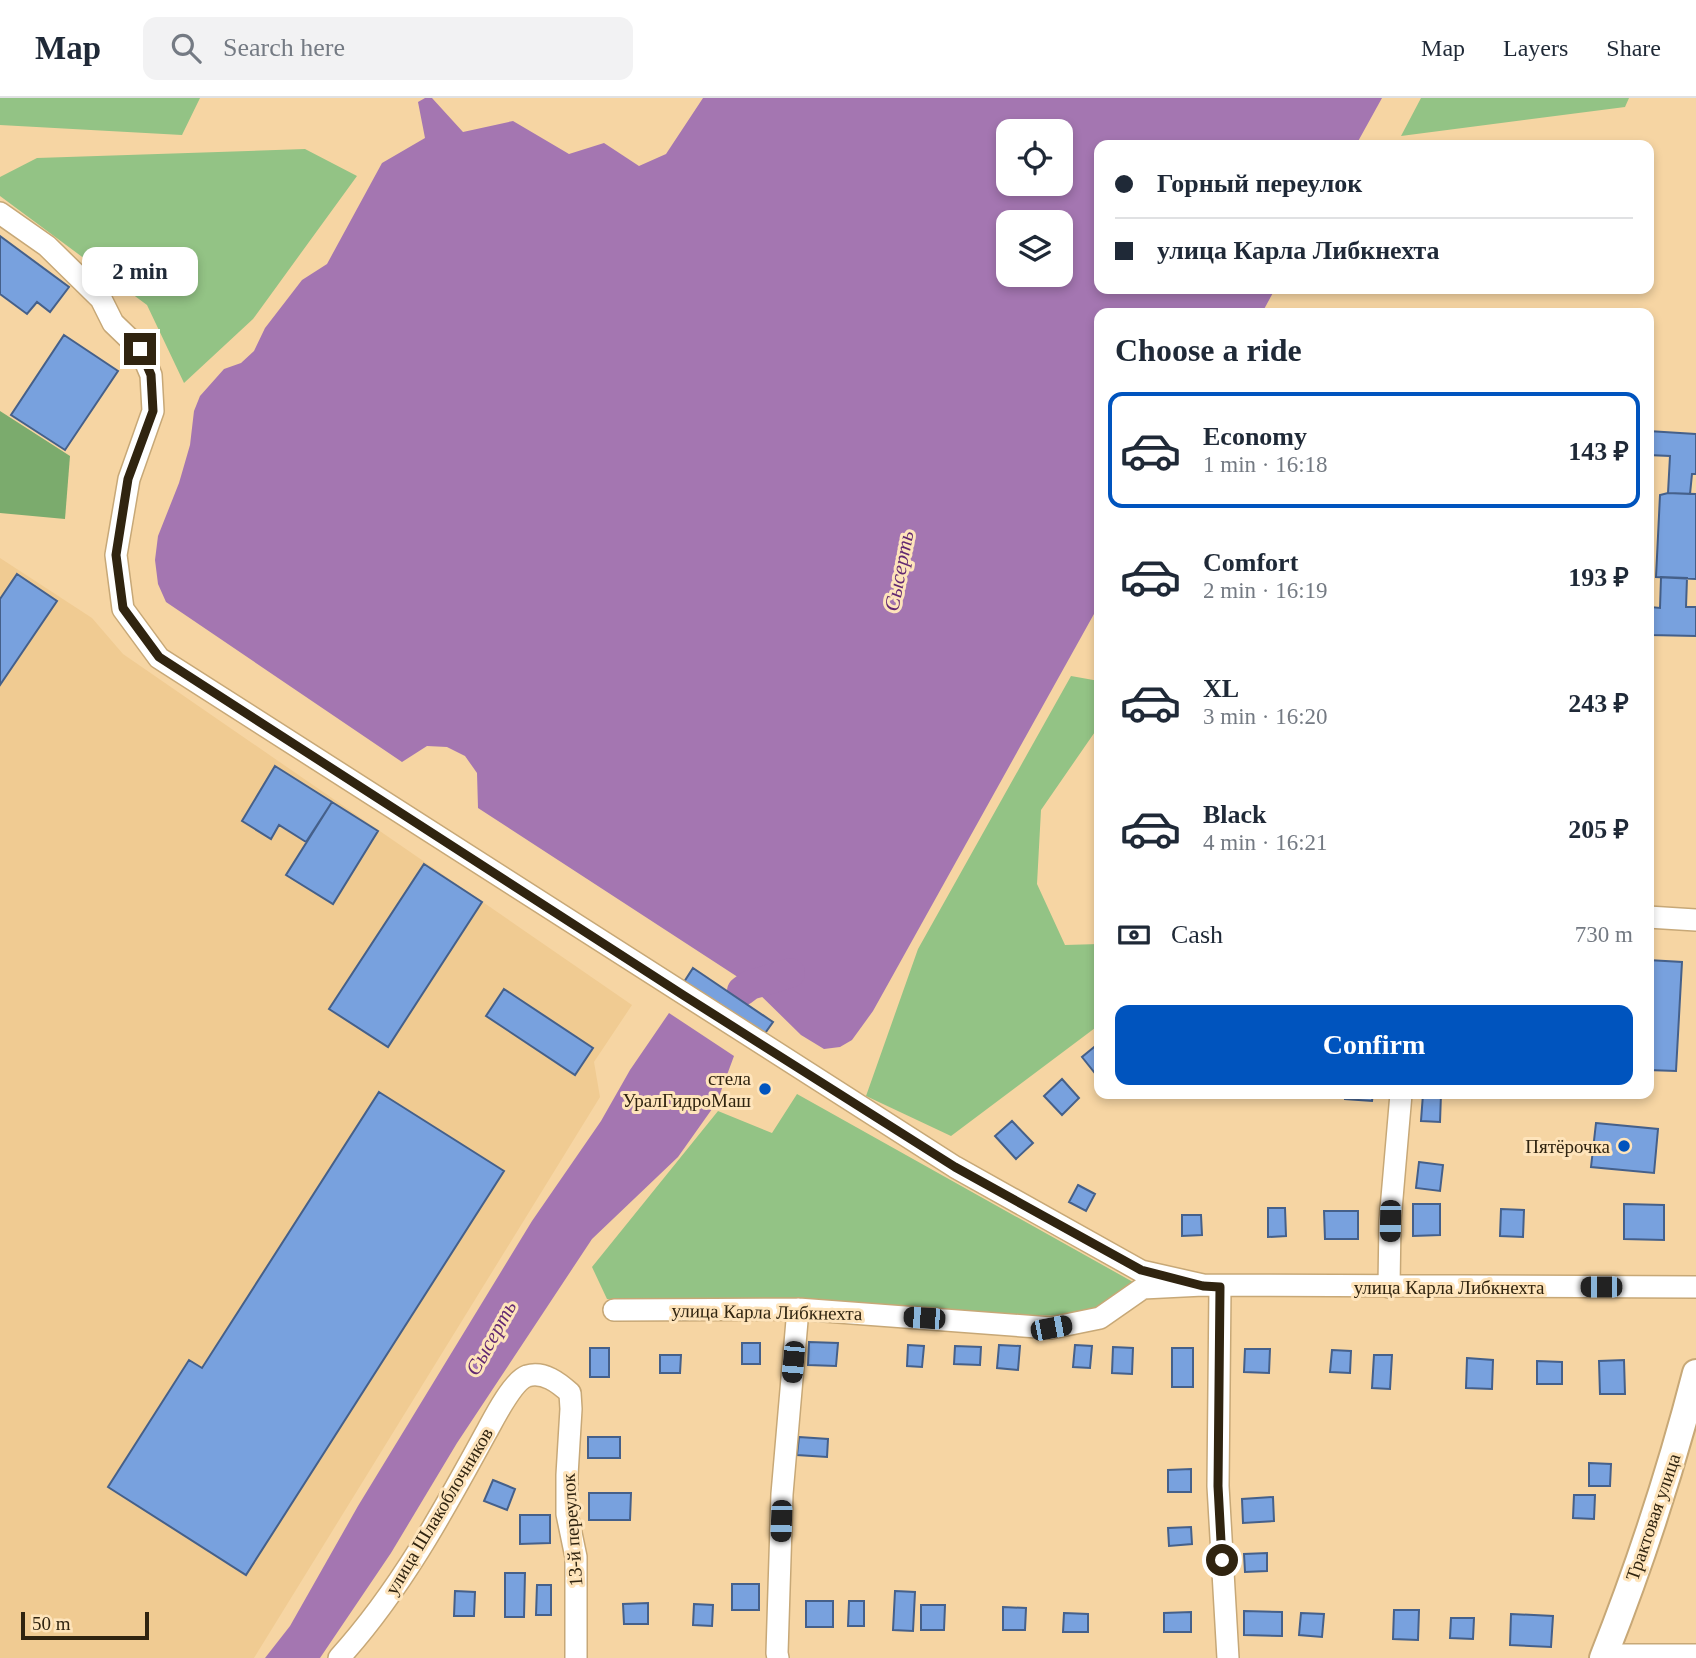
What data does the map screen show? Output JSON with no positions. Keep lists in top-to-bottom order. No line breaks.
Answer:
{"streets":{"main road":["Трактовая улица"],"street":["улица Карла Либкнехта","улица Шлакоблочников","13-й переулок"]},"crossings":[["улица Шлакоблочников","13-й переулок"]],"water":["Сысерть"],"places":["стела УралГидроМаш","Пятёрочка"],"scale_bar":"50 m","page":{"header":"Map","search":"Search here","nav":["Map","Layers","Share"],"banner":["Горный переулок","улица Карла Либкнехта"],"bubble":"2 min","heading":"Choose a ride","list":[{"name":"Economy","note":"1 min · 16:18","value":"143 ₽"},{"name":"Comfort","note":"2 min · 16:19","value":"193 ₽"},{"name":"XL","note":"3 min · 16:20","value":"243 ₽"},{"name":"Black","note":"4 min · 16:21","value":"205 ₽"}],"pay":["Cash","730 m"],"buttons":"Confirm","scale":"50 m"}}
